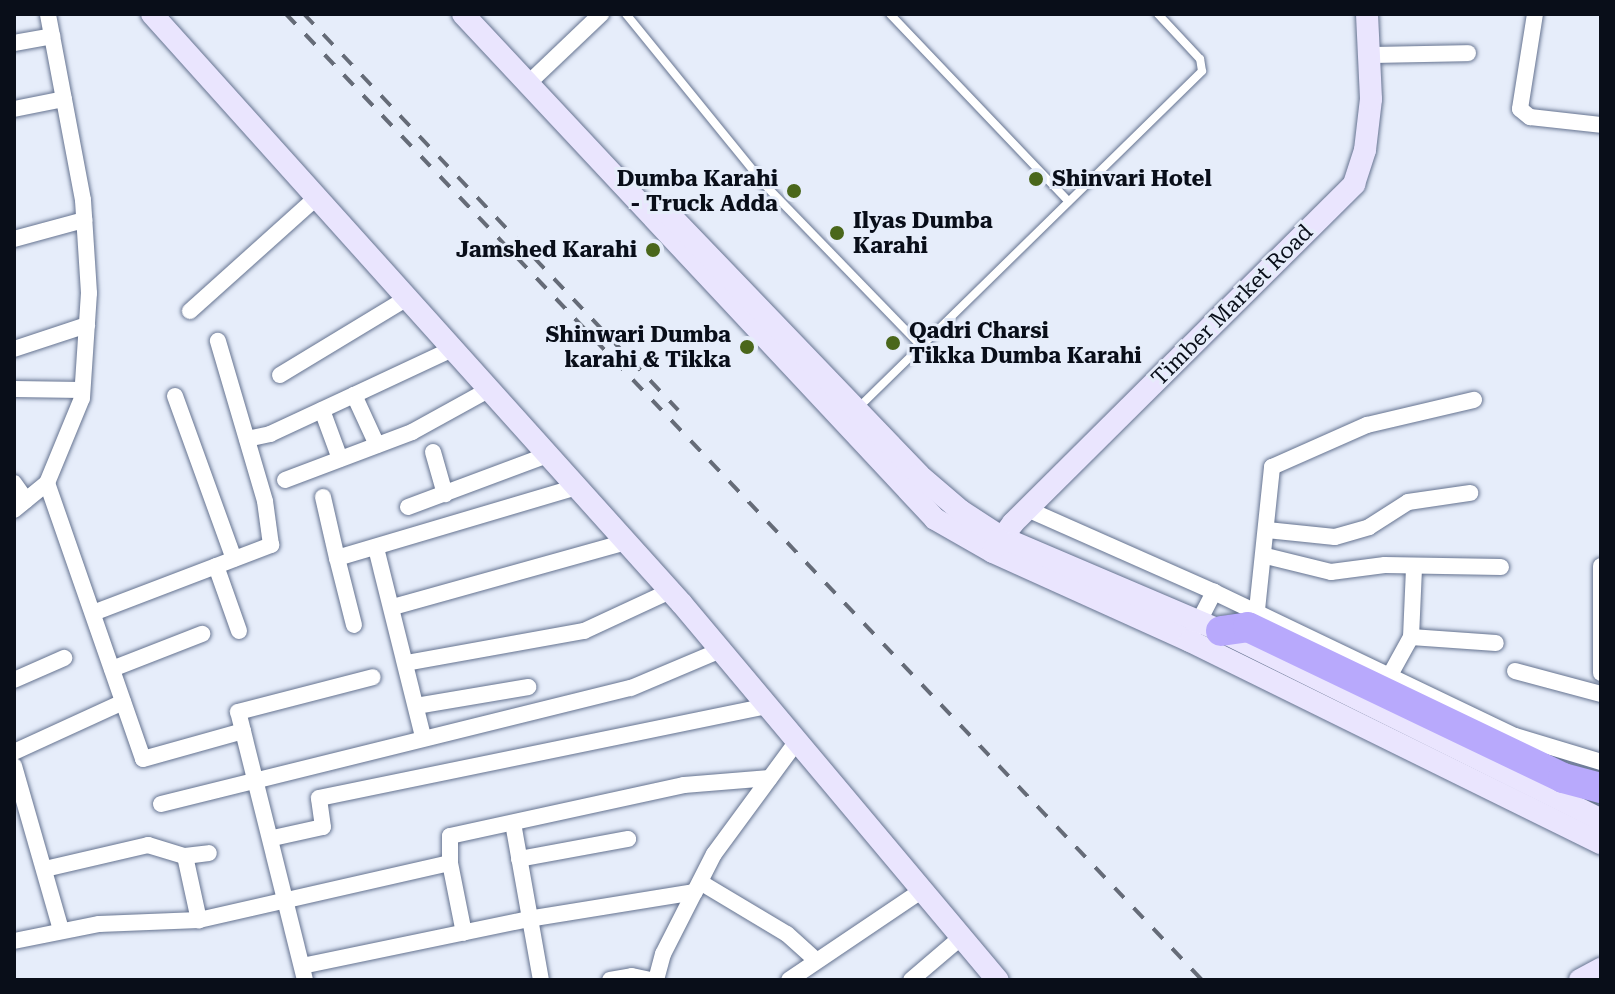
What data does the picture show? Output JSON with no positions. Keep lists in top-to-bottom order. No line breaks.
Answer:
{"streets":{"main road":["Timber Market Road"]},"places":["Shinvari Hotel","Dumba Karahi - Truck Adda","Ilyas Dumba Karahi","Jamshed Karahi","Qadri Charsi Tikka Dumba Karahi","Shinwari Dumba karahi & Tikka"]}
